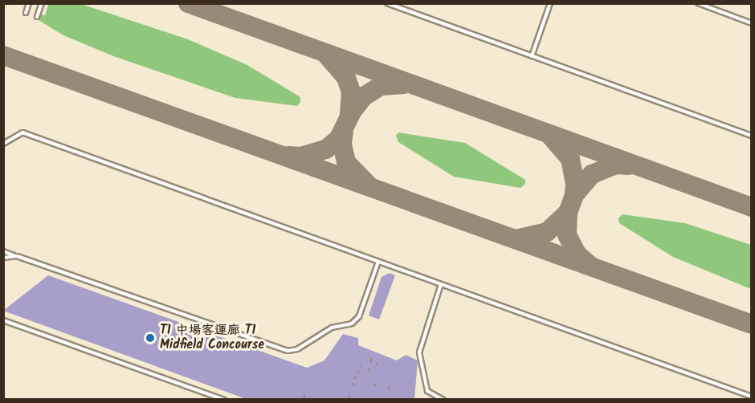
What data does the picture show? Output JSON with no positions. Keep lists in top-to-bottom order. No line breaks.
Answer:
{"places":["T1 中場客運廊 T1 Midfield Concourse"]}
